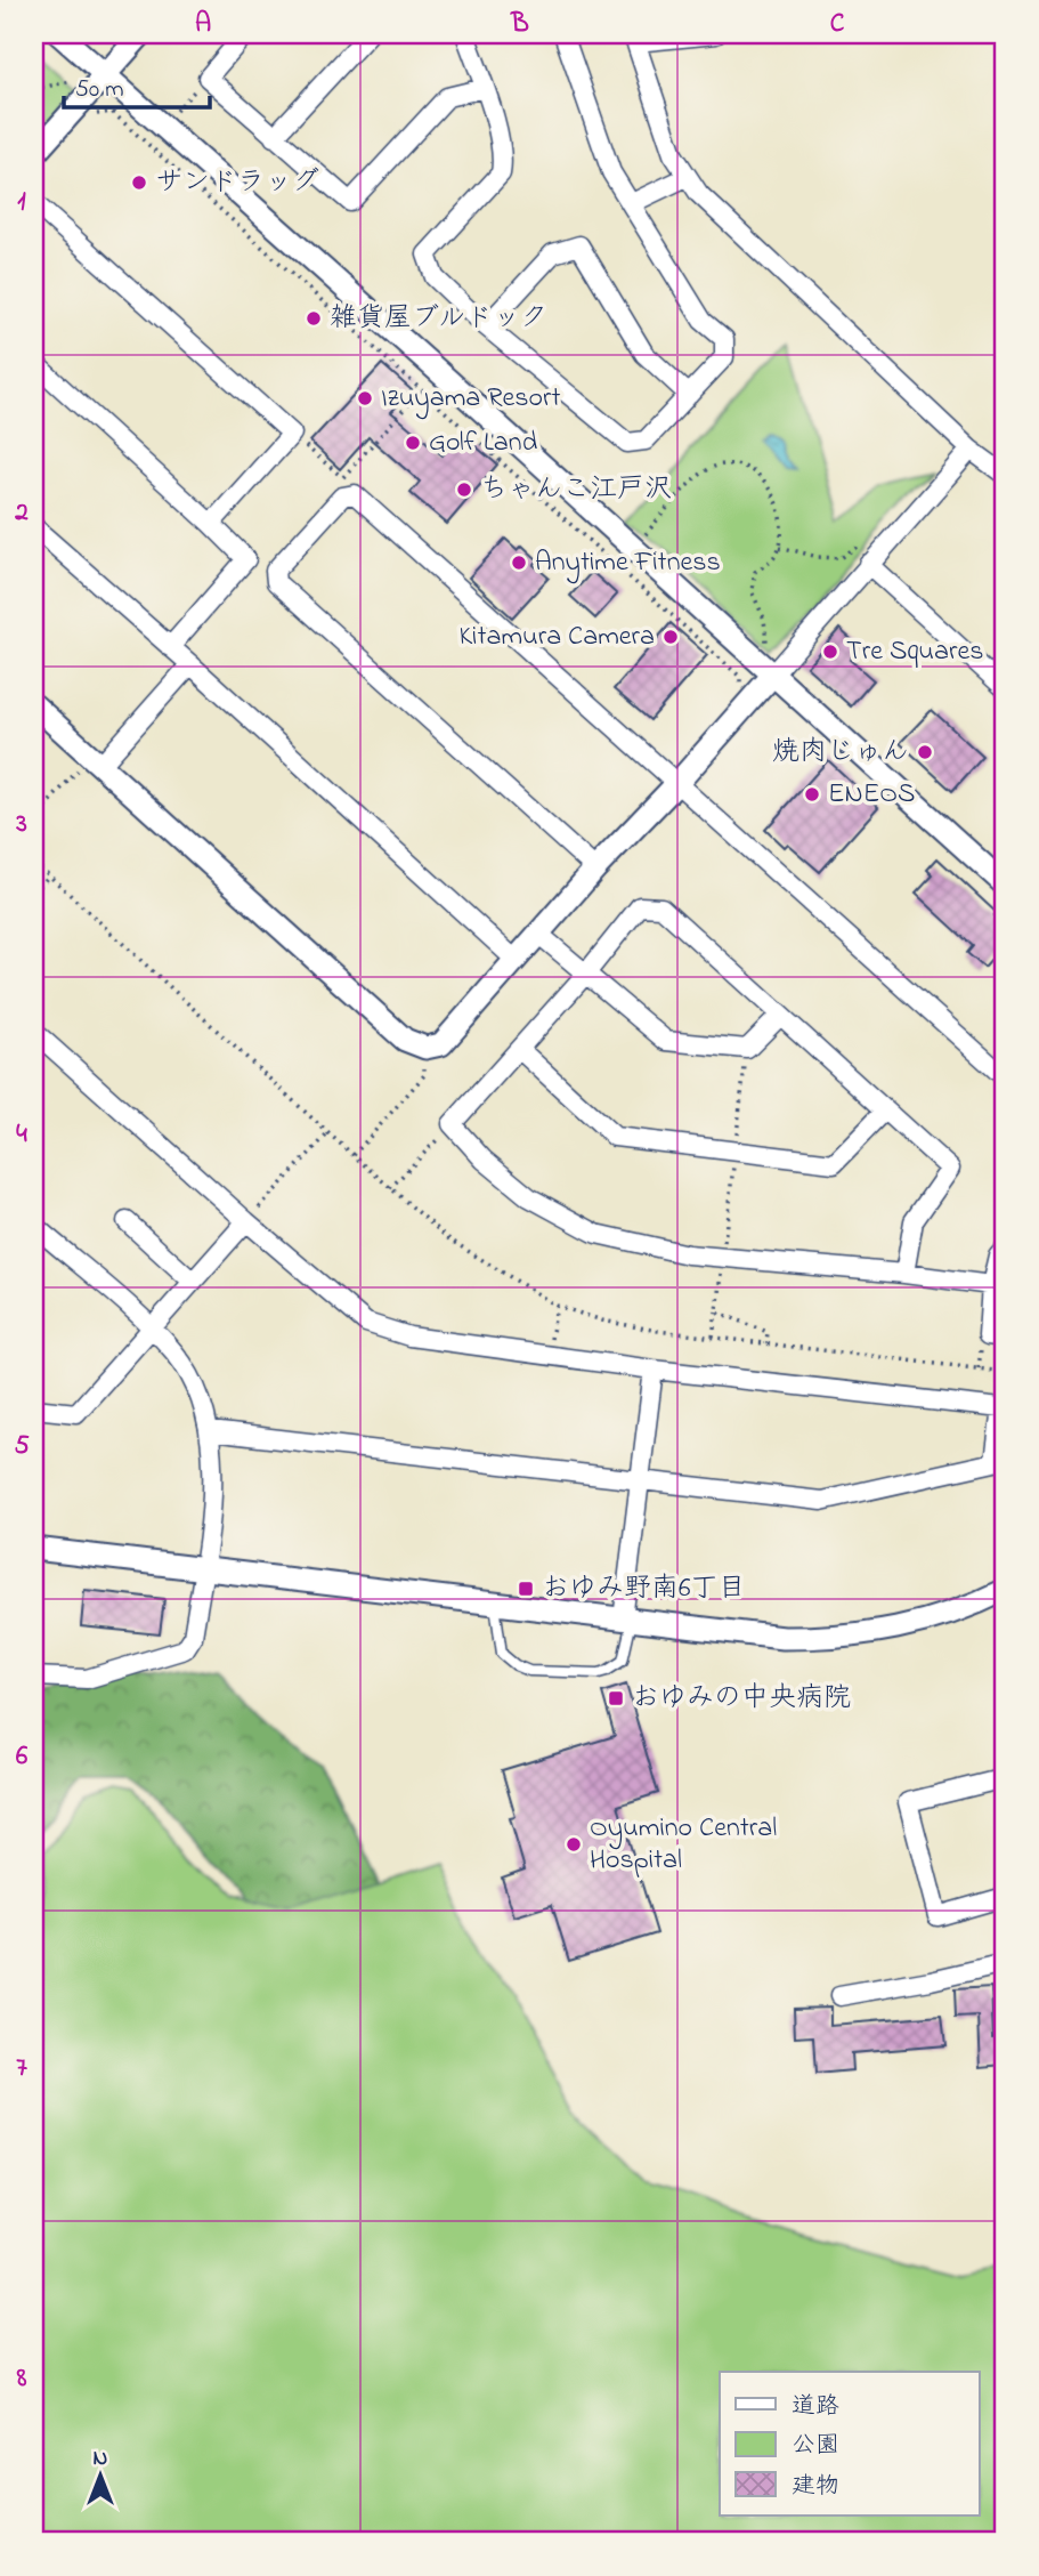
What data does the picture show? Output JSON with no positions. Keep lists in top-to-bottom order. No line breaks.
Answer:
{"places":{"other":["サンドラッグ","雑貨屋ブルドック","Izuyama Resort","Golf Land","ちゃんこ江戸沢","Anytime Fitness","Kitamura Camera","Tre Squares","焼肉じゅん","ENEOS","Oyumino Central Hospital"],"transit":["おゆみ野南6丁目","おゆみの中央病院"]},"legend":["道路","公園","建物"],"scale_bar":"50 m","north":"top","grid":{"columns":["A","B","C"],"rows":["1","2","3","4","5","6","7","8"]}}
